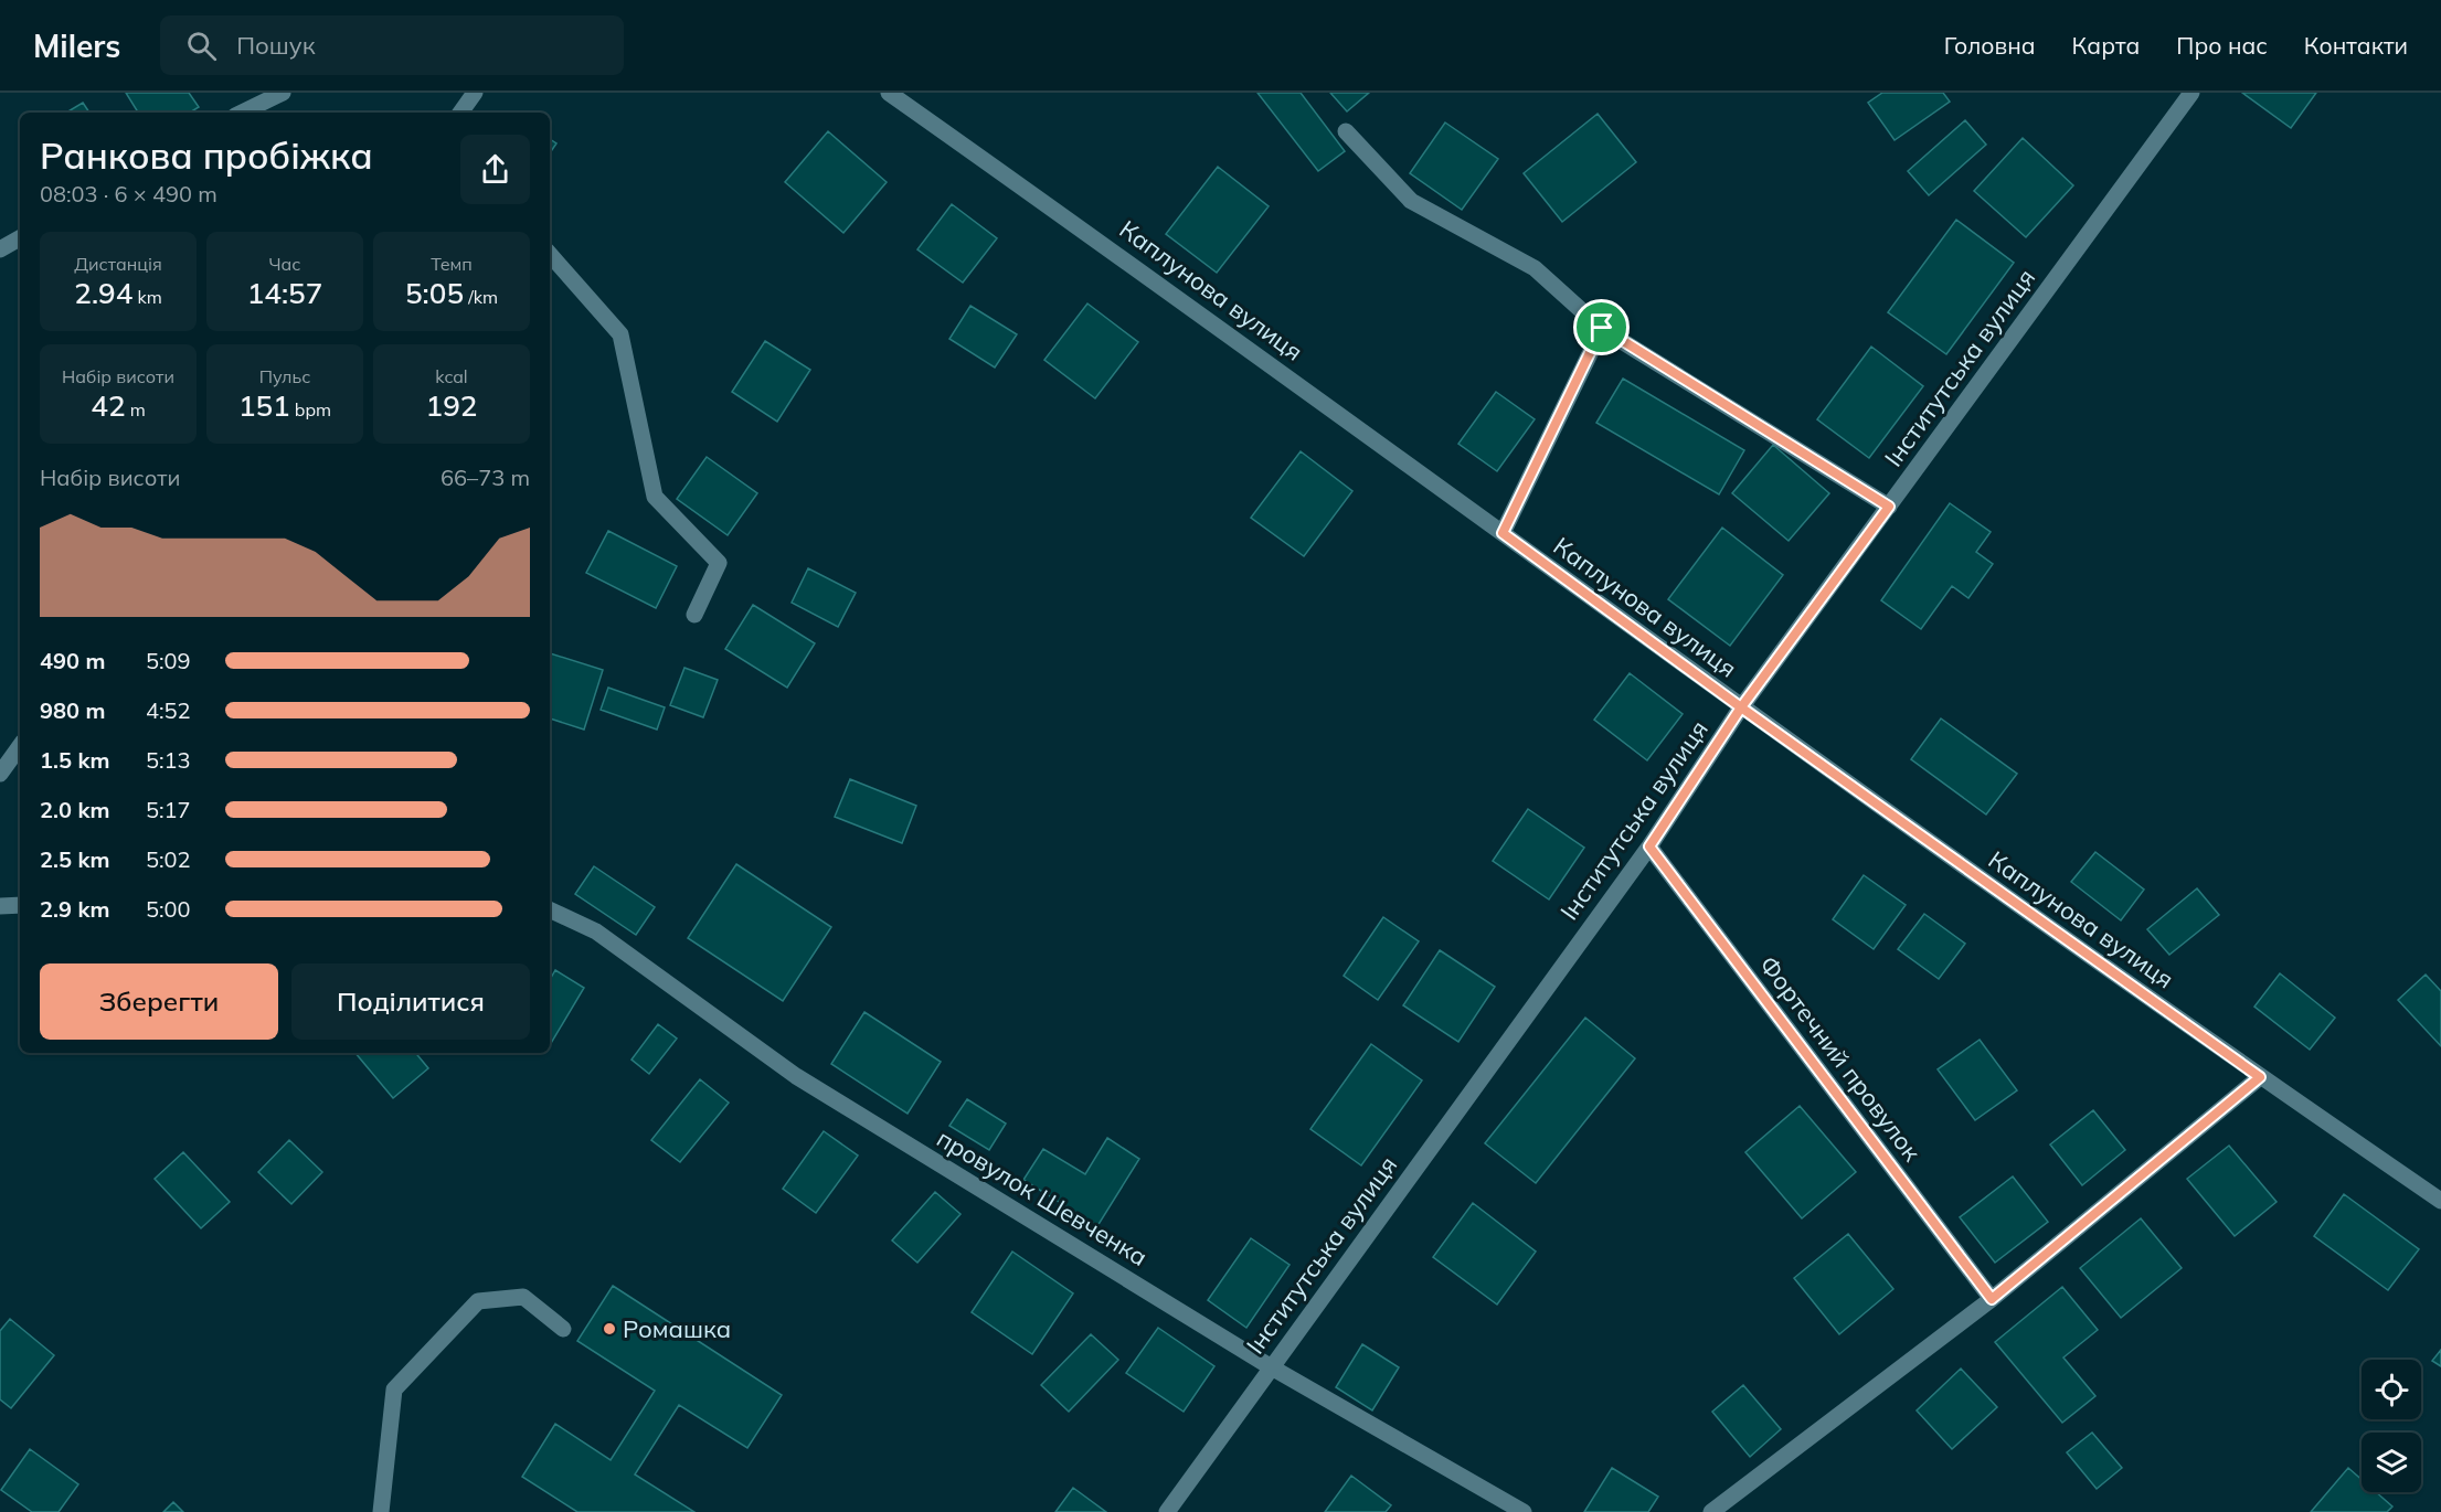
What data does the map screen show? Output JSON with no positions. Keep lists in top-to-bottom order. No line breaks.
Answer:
{"streets":{"street":["Каплунова вулиця","Інститутська вулиця","Фортечний провулок","провулок Шевченка"]},"crossings":[["Каплунова вулиця","Інститутська вулиця"],["Інститутська вулиця","Фортечний провулок"],["Інститутська вулиця","провулок Шевченка"]],"places":["Ромашка"],"page":{"header":"Milers","search":"Пошук","nav":["Головна","Карта","Про нас","Контакти"],"heading":["Ранкова пробіжка","08:03 · 6 × 490 m"],"stats":[["Дистанція","2.94 km"],["Час","14:57"],["Темп","5:05 /km"],["Набір висоти","42 m"],["Пульс","151 bpm"],["kcal","192"]],"chart":["Набір висоти","66–73 m"],"list":[{"name":"490 m","note":"5:09"},{"name":"980 m","note":"4:52"},{"name":"1.5 km","note":"5:13"},{"name":"2.0 km","note":"5:17"},{"name":"2.5 km","note":"5:02"},{"name":"2.9 km","note":"5:00"}],"buttons":["Зберегти","Поділитися"]}}
